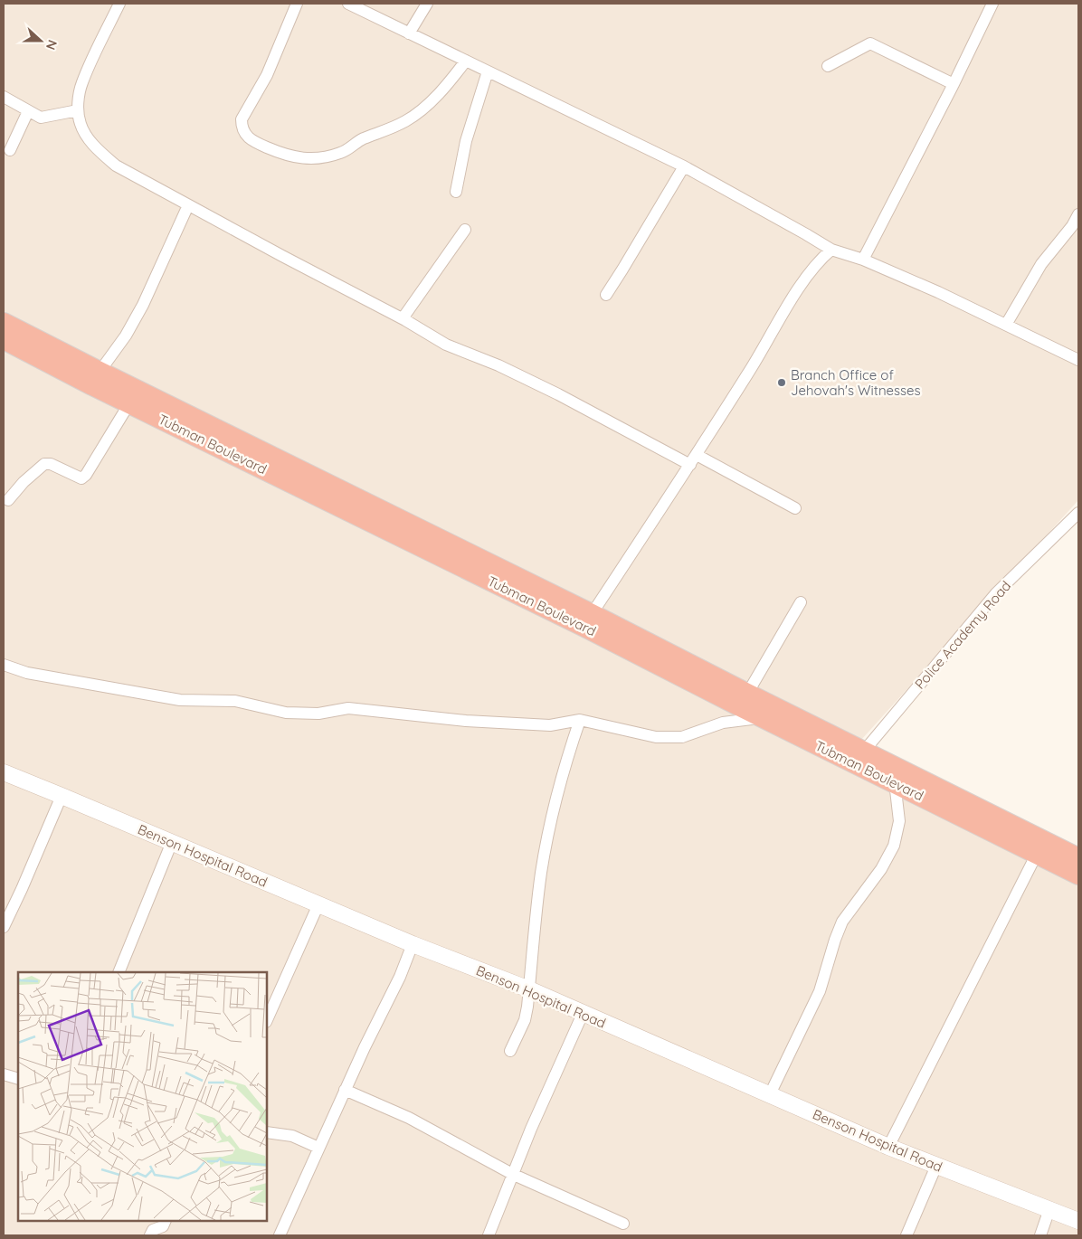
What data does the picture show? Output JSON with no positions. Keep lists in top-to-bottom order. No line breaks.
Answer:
{"streets":{"highway":["Tubman Boulevard"],"street":["Police Academy Road","Benson Hospital Road"]},"crossings":[["Tubman Boulevard","Police Academy Road"]],"places":["Branch Office of Jehovah's Witnesses"],"north":"right"}
